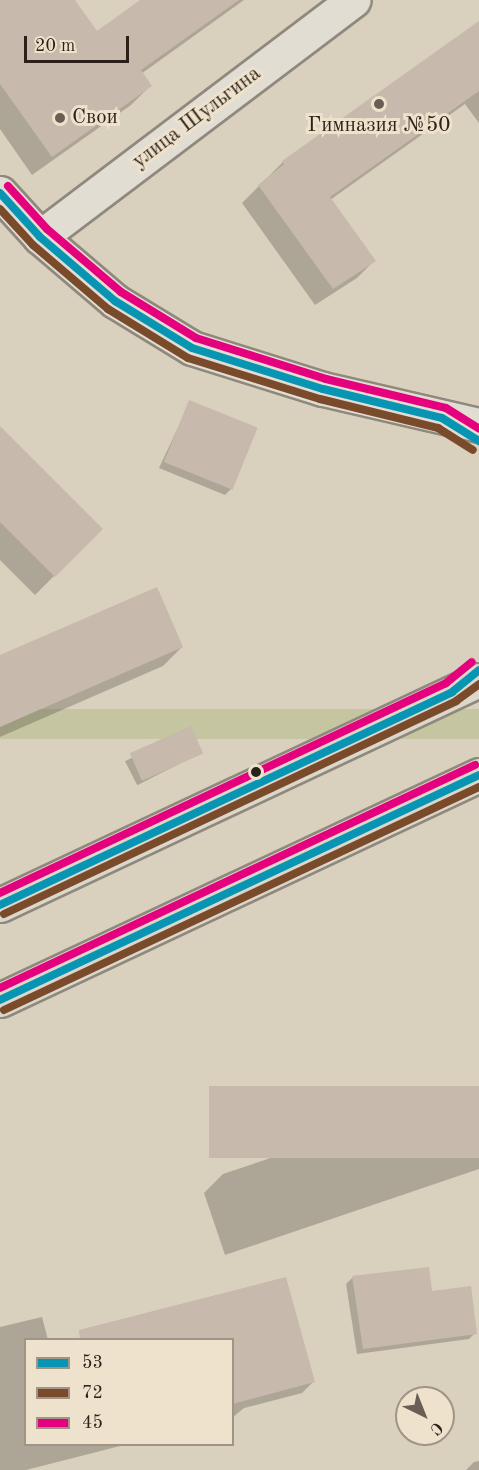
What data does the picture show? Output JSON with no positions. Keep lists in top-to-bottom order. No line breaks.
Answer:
{"streets":{"street":["улица Шульгина"]},"places":["Гимназия №50","Свои"],"lines":["transit line 45","transit line 53","transit line 72"],"legend":["53","72","45"],"scale_bar":"20 m","north":"bottom right"}
